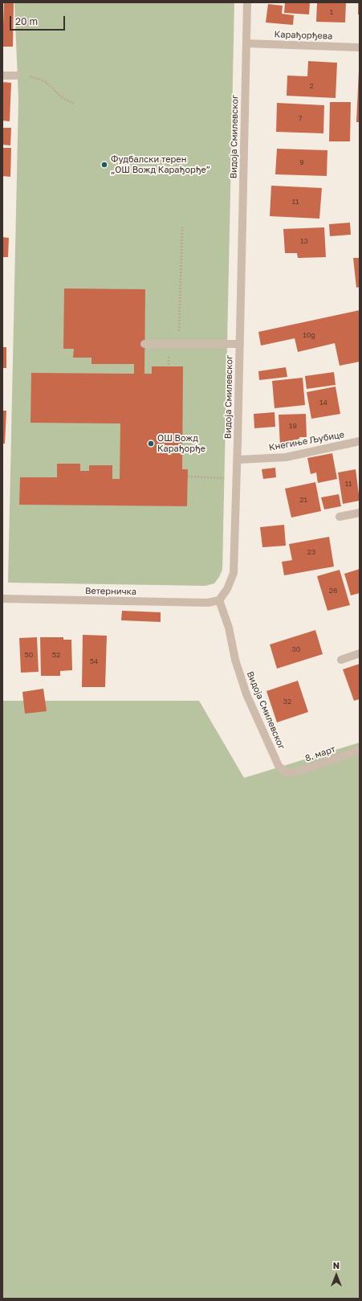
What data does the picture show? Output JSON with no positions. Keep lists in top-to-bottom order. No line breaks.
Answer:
{"streets":{"street":["Карађорђева","Видоја Смилевског","Кнегиње Љубице","Ветерничка","8. март"]},"crossings":[["Карађорђева","Видоја Смилевског"],["Видоја Смилевског","Кнегиње Љубице"],["Видоја Смилевског","Ветерничка"],["Видоја Смилевског","8. март"]],"places":["Фудбалски терен „ОШ Вожд Карађорђе”","ОШ Вожд Карађорђе"],"house_numbers":["1","2","7","9","11","13","10g","14","19","11","21","23","26","30","50","52","54","32"],"scale_bar":"20 m","north":"top"}
